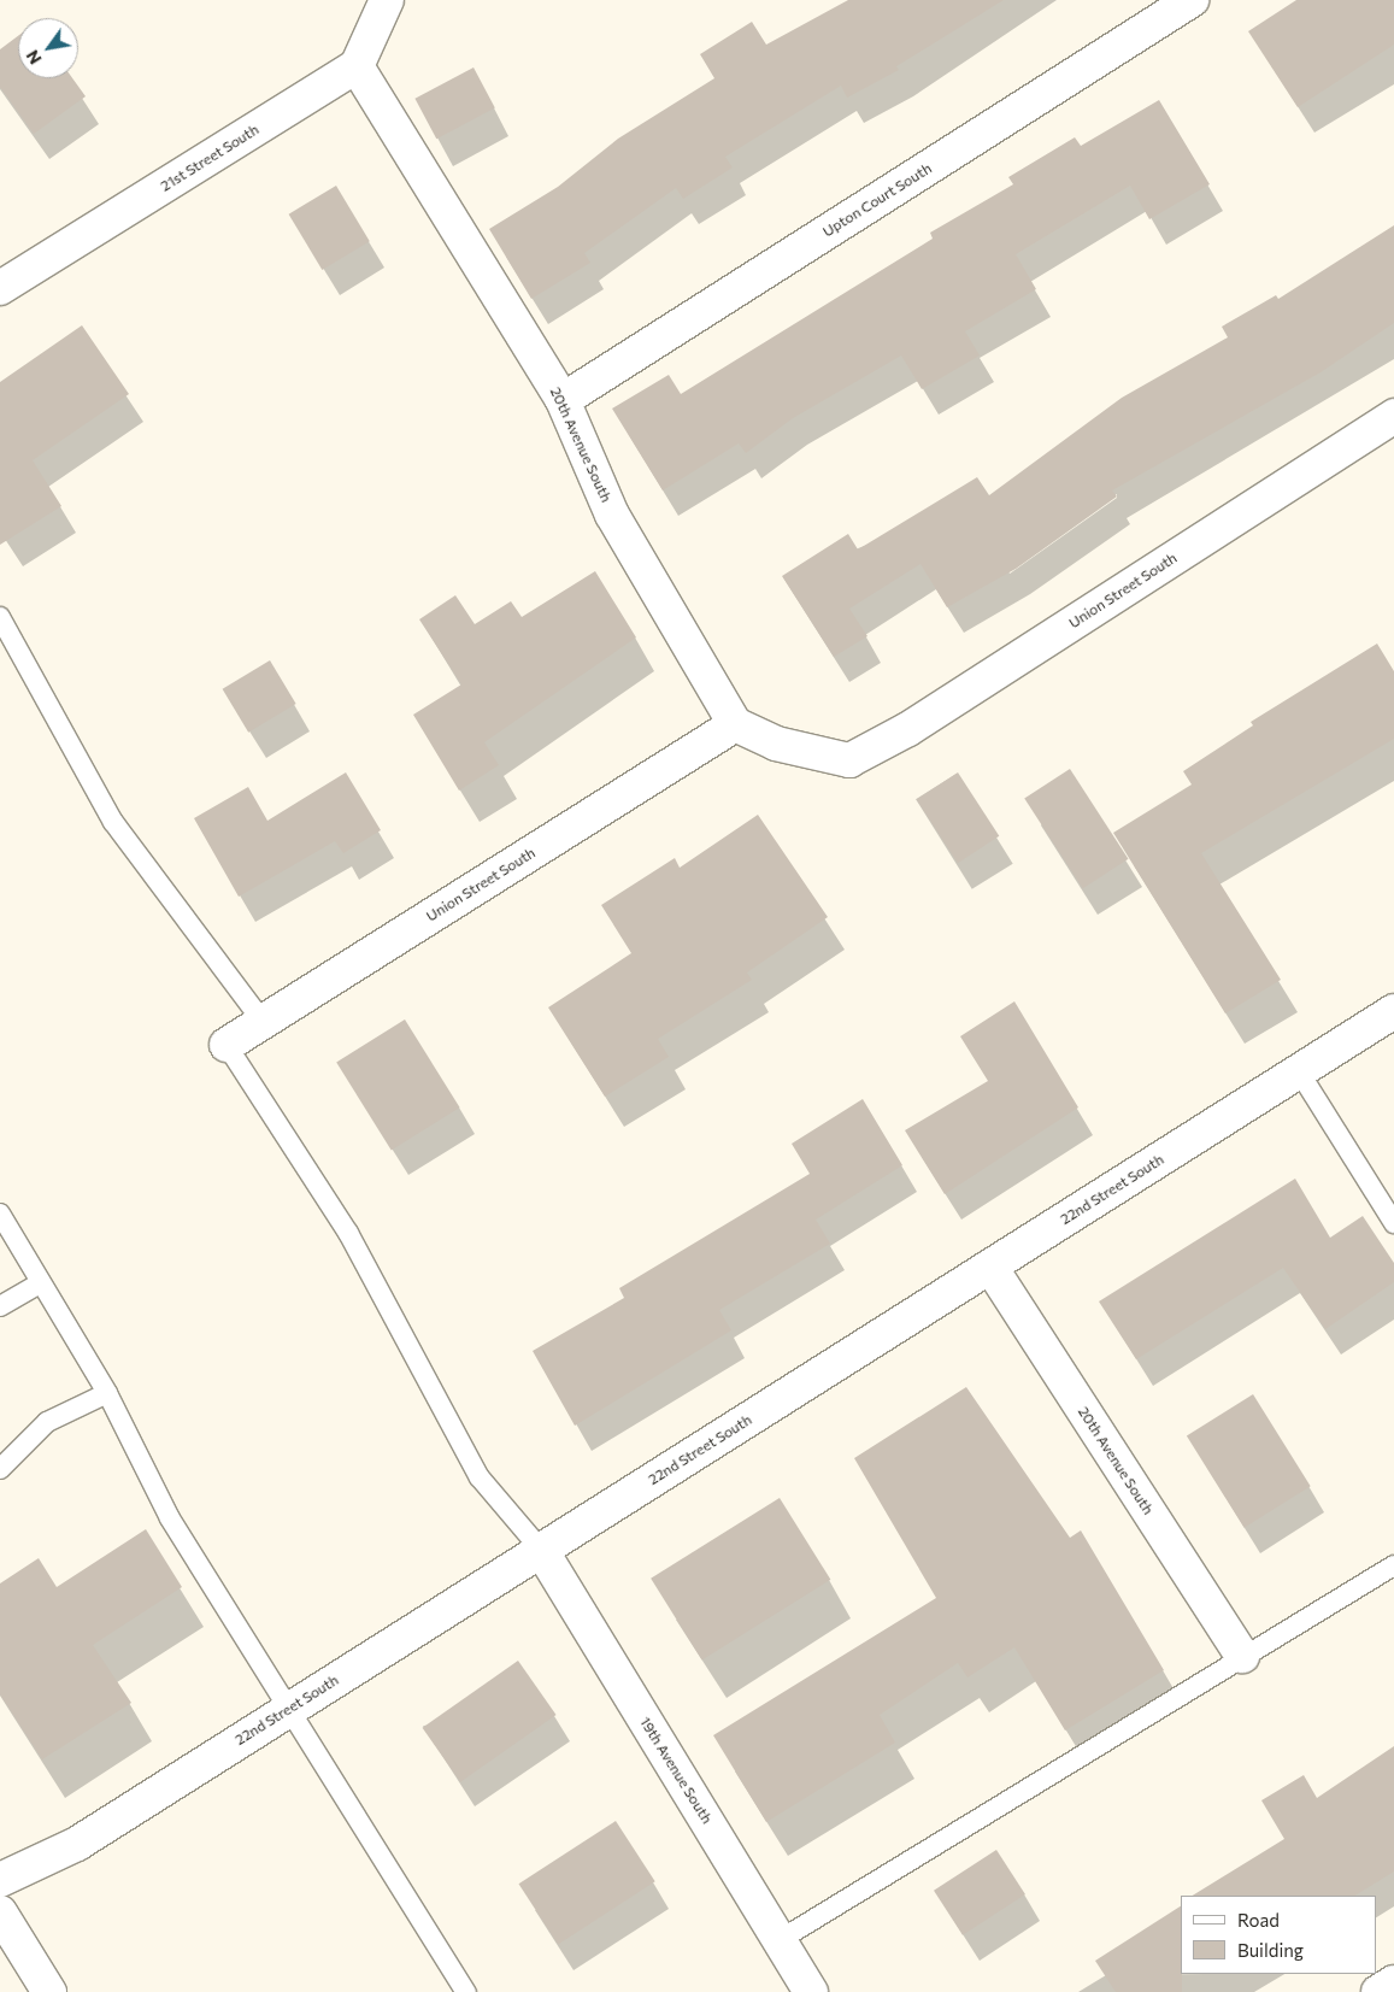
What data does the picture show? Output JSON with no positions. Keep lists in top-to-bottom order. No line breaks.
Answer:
{"streets":{"street":["21st Street South","Upton Court South","20th Avenue South","Union Street South","22nd Street South","19th Avenue South"]},"crossings":[["21st Street South","20th Avenue South"],["Upton Court South","20th Avenue South"],["20th Avenue South","Union Street South"],["20th Avenue South","22nd Street South"],["22nd Street South","19th Avenue South"]],"legend":["Road","Building"],"north":"bottom left"}
